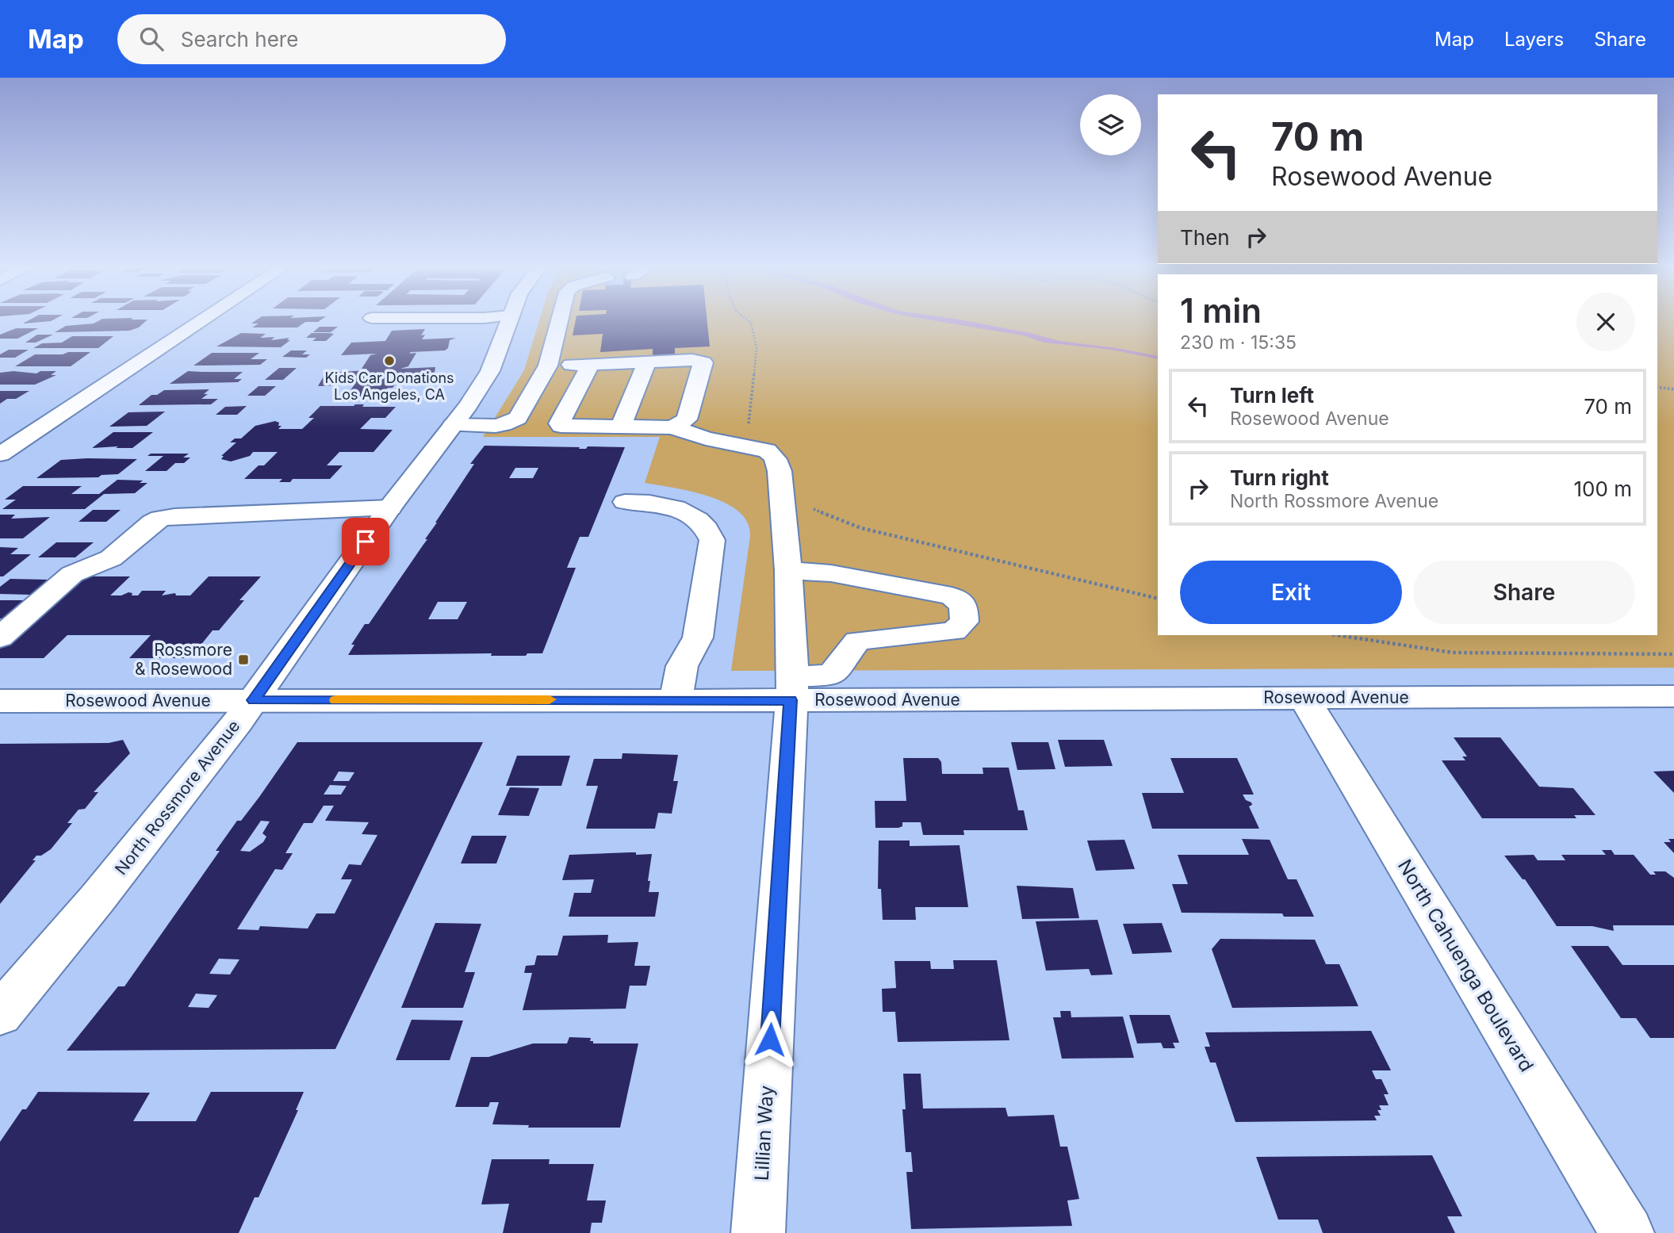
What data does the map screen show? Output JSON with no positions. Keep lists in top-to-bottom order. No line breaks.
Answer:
{"streets":{"street":["Rosewood Avenue","North Rossmore Avenue","North Cahuenga Boulevard","Lillian Way"]},"crossings":[["Rosewood Avenue","North Rossmore Avenue"],["Rosewood Avenue","North Cahuenga Boulevard"],["Rosewood Avenue","Lillian Way"]],"places":{"other":["Kids Car Donations Los Angeles, CA"],"transit":["Rossmore & Rosewood"]},"page":{"header":"Map","search":"Search here","nav":["Map","Layers","Share"],"turn":["70 m","Rosewood Avenue"],"then":"Then","heading":["1 min","230 m · 15:35"],"list":[{"name":"Turn left","note":"Rosewood Avenue","value":"70 m"},{"name":"Turn right","note":"North Rossmore Avenue","value":"100 m"}],"buttons":["Exit","Share"]}}
